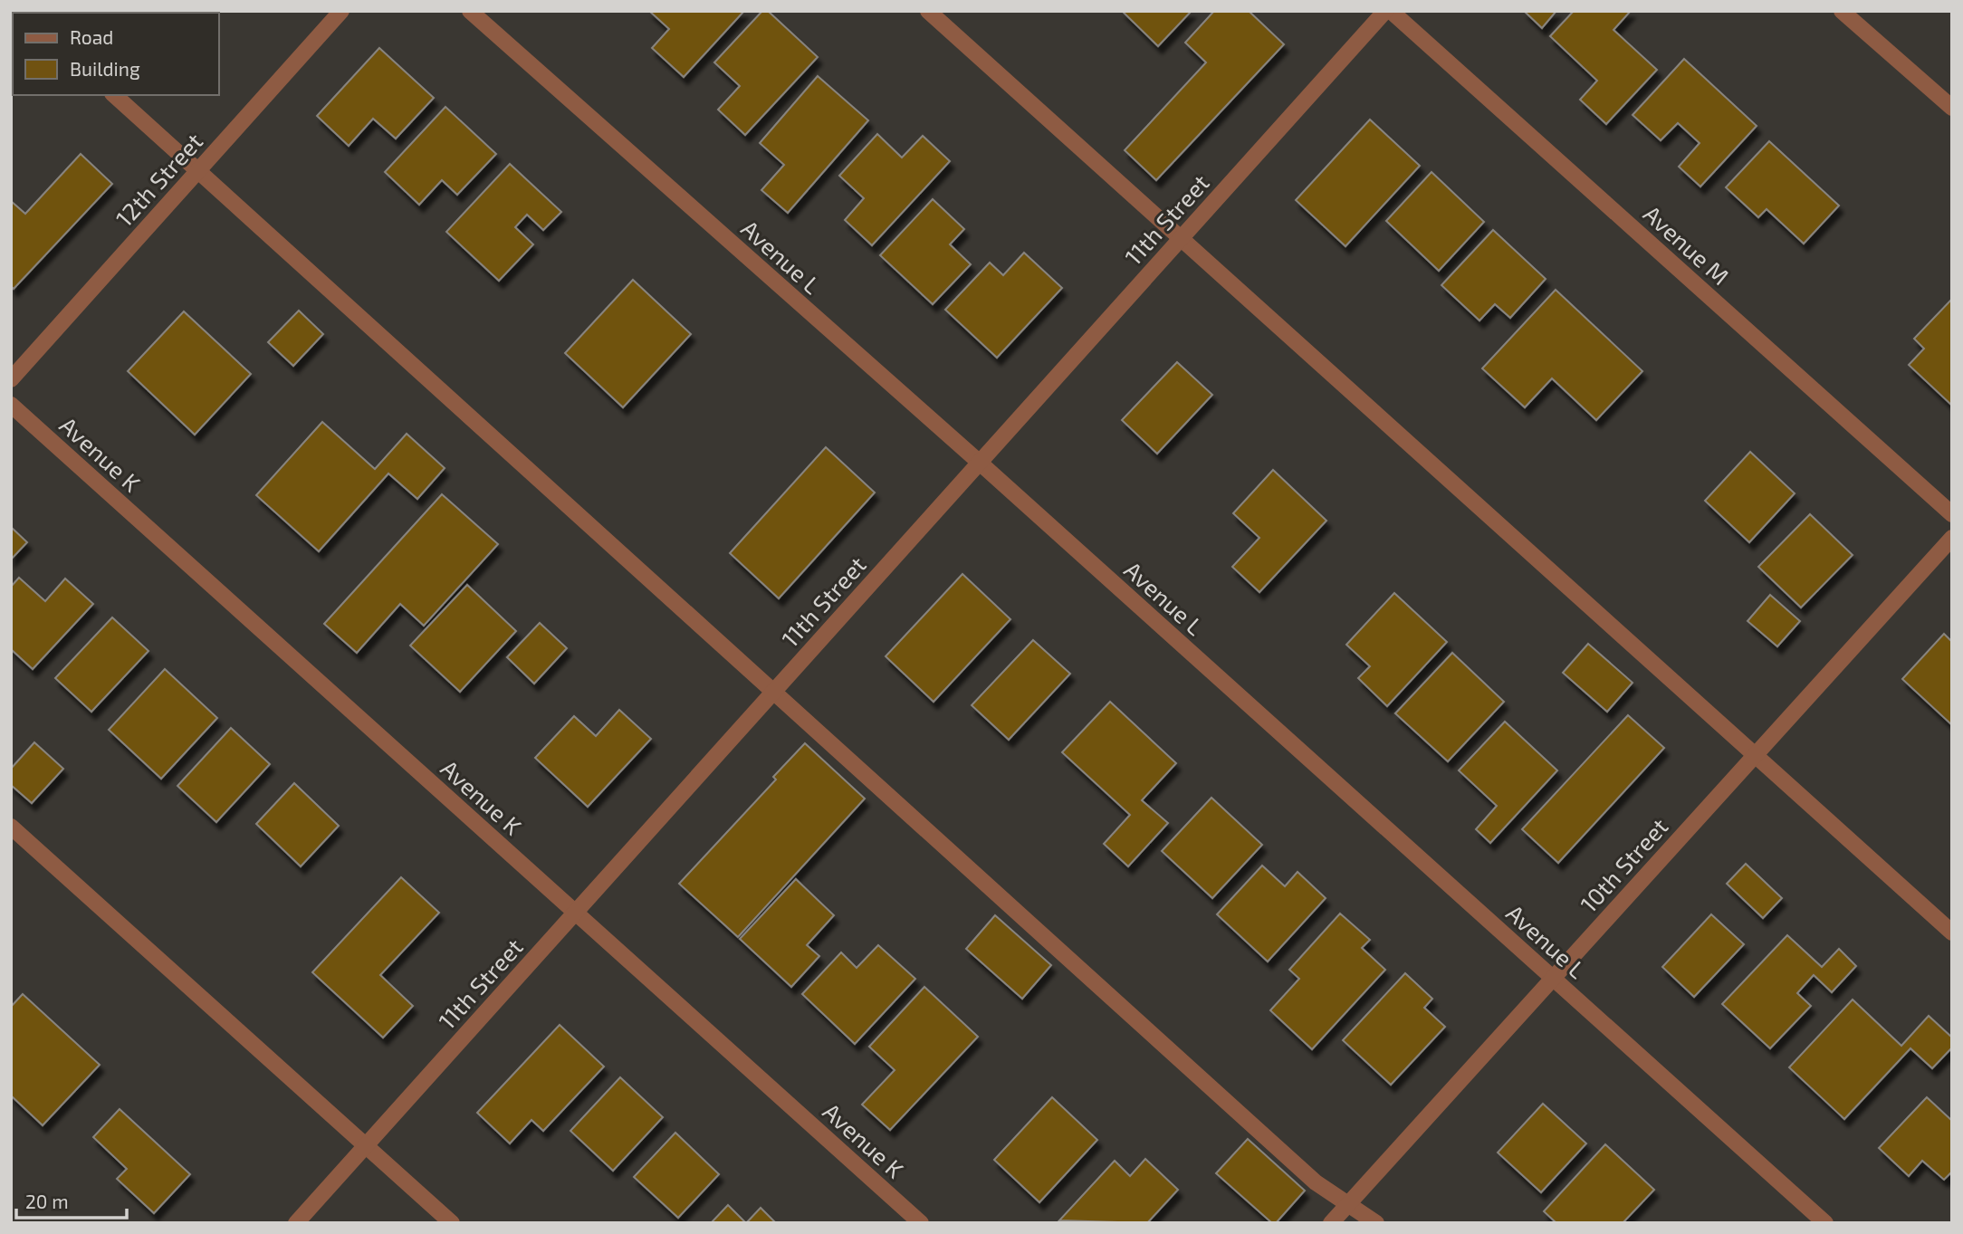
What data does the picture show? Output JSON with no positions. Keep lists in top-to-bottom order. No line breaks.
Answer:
{"streets":{"street":["12th Street","11th Street","Avenue M","Avenue L","Avenue K","10th Street"]},"crossings":[["11th Street","Avenue L"],["11th Street","Avenue K"],["Avenue L","10th Street"]],"legend":["Road","Building"],"scale_bar":"20 m"}
